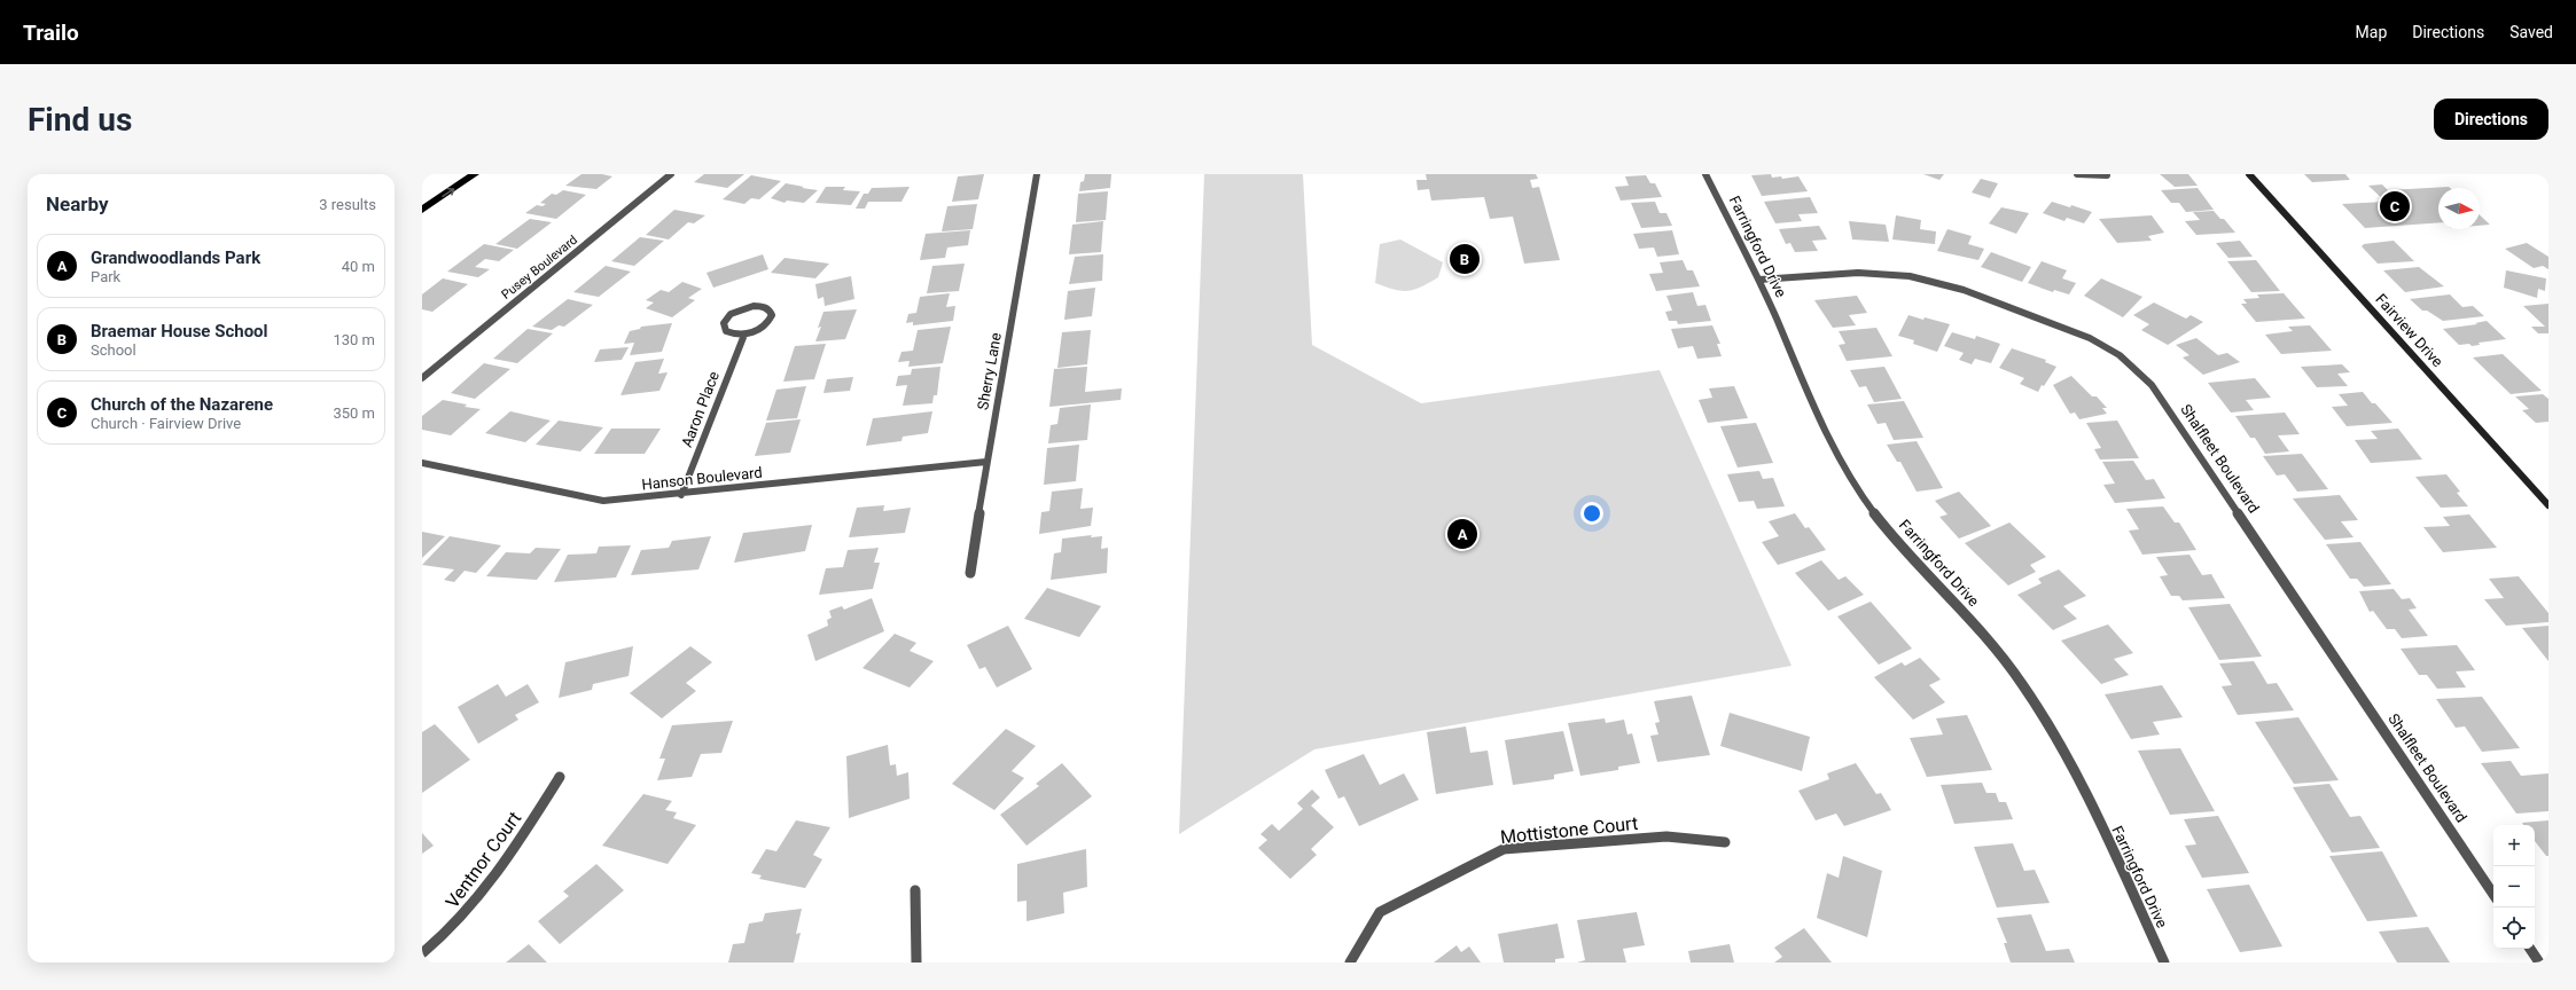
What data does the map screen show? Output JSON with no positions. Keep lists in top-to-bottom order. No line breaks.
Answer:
{"streets":{"main road":["Fairview Drive"],"street":["Farringford Drive","Pusey Boulevard","Sherry Lane","Aaron Place","Shalfleet Boulevard","Hanson Boulevard","Mottistone Court","Ventnor Court"]},"crossings":[["Farringford Drive","Shalfleet Boulevard"],["Sherry Lane","Hanson Boulevard"],["Aaron Place","Hanson Boulevard"]],"north":"right","page":{"header":"Trailo","nav":["Map","Directions","Saved"],"buttons":"Directions","title":"Find us","heading":["Nearby","3 results"],"pins":["C","B","A"],"list":[{"mark":"A","name":"Grandwoodlands Park","note":"Park","value":"40 m"},{"mark":"B","name":"Braemar House School","note":"School","value":"130 m"},{"mark":"C","name":"Church of the Nazarene","note":"Church · Fairview Drive","value":"350 m"}],"map_buttons":["+","−"]}}
